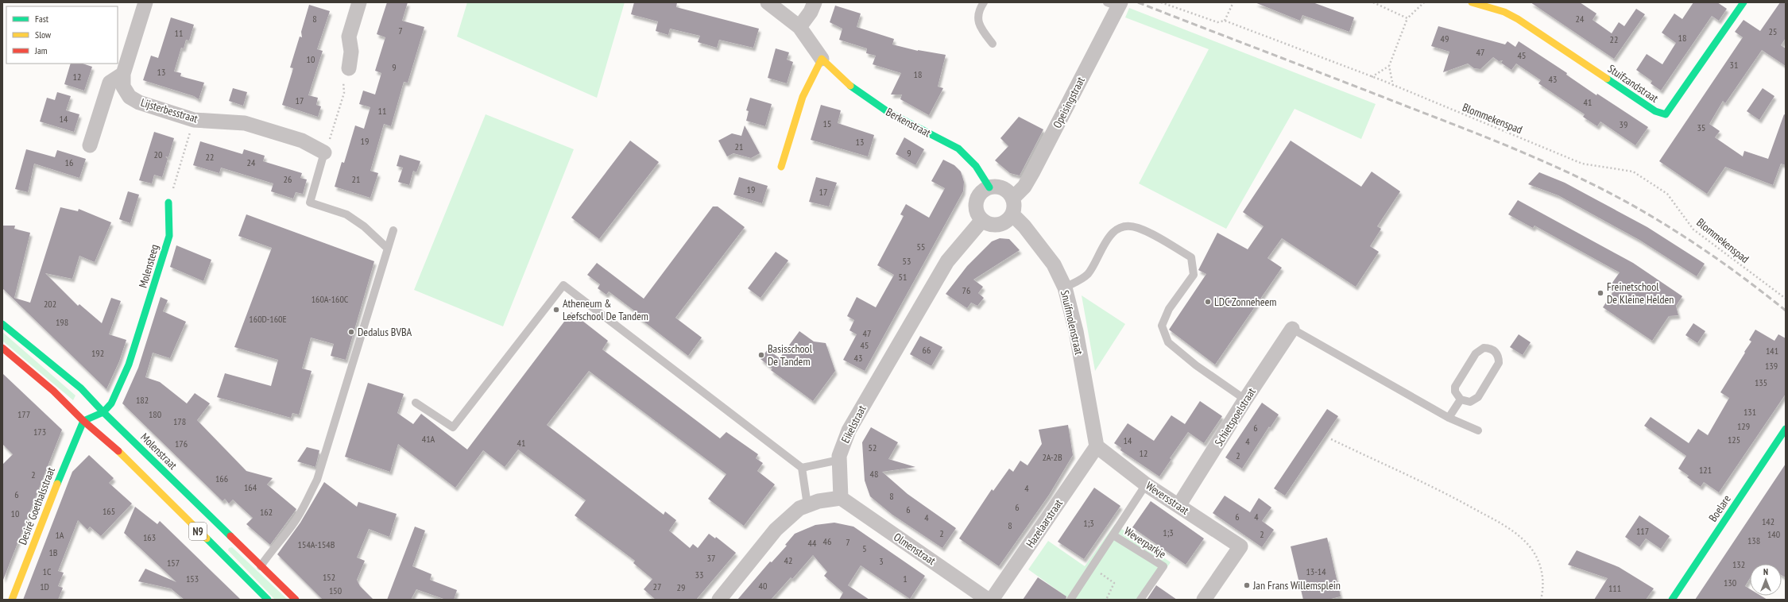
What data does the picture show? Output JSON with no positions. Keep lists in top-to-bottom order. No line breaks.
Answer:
{"streets":{"street":["Stuifzandstraat","Opeisingstraat","Lijsterbesstraat","Berkenstraat","Molensteeg","Snuifmolenstraat","Schietspoelstraat","Eikelstraat","Molenstraat","Weversstraat","Desiré Goethalsstraat","Boelare","Hazelaarstraat","N9","Olmenstraat"],"lane":["Weverparkje"],"path":["Blommekenspad"]},"crossings":[["Opeisingstraat","Berkenstraat"],["Opeisingstraat","Snuifmolenstraat"],["Opeisingstraat","Eikelstraat"],["Berkenstraat","Snuifmolenstraat"],["Berkenstraat","Eikelstraat"],["Molensteeg","Molenstraat"],["Snuifmolenstraat","Eikelstraat"],["Snuifmolenstraat","Weversstraat"],["Snuifmolenstraat","Hazelaarstraat"],["Schietspoelstraat","Weversstraat"],["Eikelstraat","Olmenstraat"],["Weversstraat","Hazelaarstraat"],["Weversstraat","Weverparkje"],["Desiré Goethalsstraat","N9"]],"places":["Freinetschool De Kleine Helden","LDC Zonneheem","Atheneum & Leefschool De Tandem","Dedalus BVBA","Basisschool De Tandem","Jan Frans Willemsplein"],"house_numbers":["8","24","7","25","11","18","49","22","47","45","10","31","9","13","18","12","43","17","41","11","14","15","39","35","19","13","21","9","20","22","16","24","26","21","19","17","55","53","51","76","160A-160C","202","160D-160E","198","47","45","66","141","192","43","139","135","182","131","177","180","178","129","6","173","41A","125","14","4","41","176","52","12","2","2A-2B","121","48","2","166","164","4","6","8","6","6","165","162","10","6","4","4","142","1;3","8","117","1;3","2","2","140","1A","163","138","46","7","44","154A-154B","5","1B","37","42","3","157","132","1C","13-14","33","152","153","1","130","40","1D","27","29","111","150"],"legend":["Fast","Slow","Jam"],"north":"top"}
